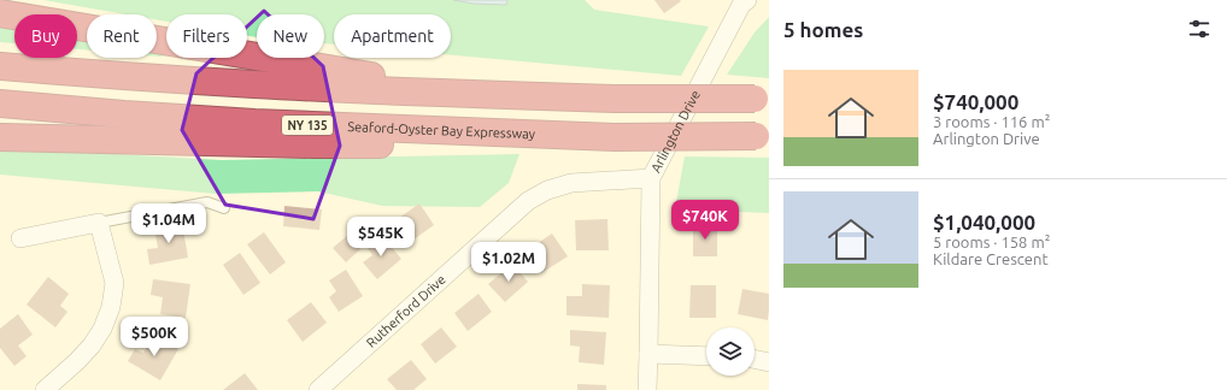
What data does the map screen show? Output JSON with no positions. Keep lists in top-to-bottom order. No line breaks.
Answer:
{"streets":{"highway":["NY 135","Seaford-Oyster Bay Expressway"],"street":["Arlington Drive","Rutherford Drive"]},"crossings":[["Arlington Drive","Rutherford Drive"]],"page":{"heading":"5 homes","chip":["Buy","Rent","Filters","New","Apartment"],"list":[{"name":"$740,000","note":"3 rooms · 116 m² · Arlington Drive"},{"name":"$1,040,000","note":"5 rooms · 158 m² · Kildare Crescent"}],"price":["$740K","$1.04M","$545K","$1.02M","$500K"]}}
